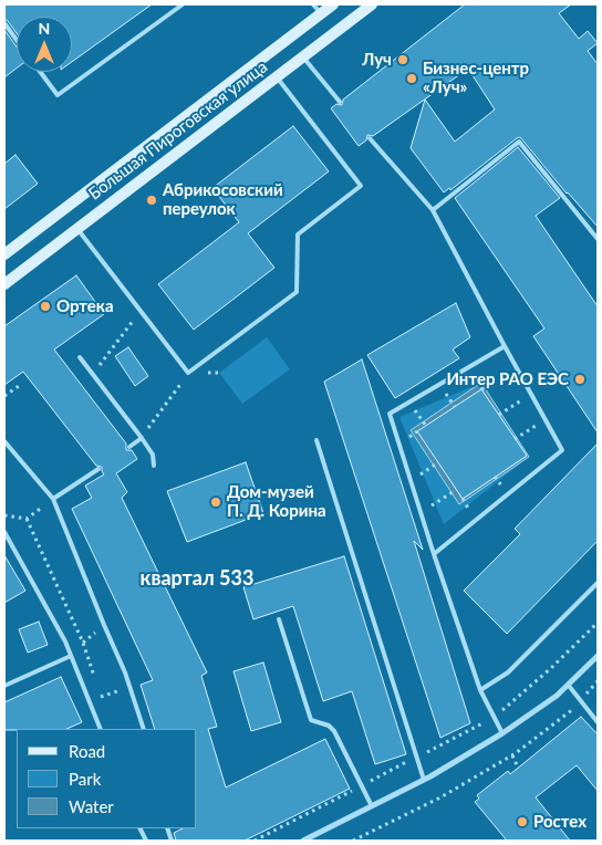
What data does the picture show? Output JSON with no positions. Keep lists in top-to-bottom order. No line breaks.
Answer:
{"streets":{"main road":["Большая Пироговская улица"]},"districts":["квартал 533"],"places":["Луч","Бизнес-центр «Луч»","Абрикосовский переулок","Ортека","Интер РАО ЕЭС","Дом-музей П. Д. Корина","Ростех"],"legend":["Road","Park","Water"],"north":"top"}
